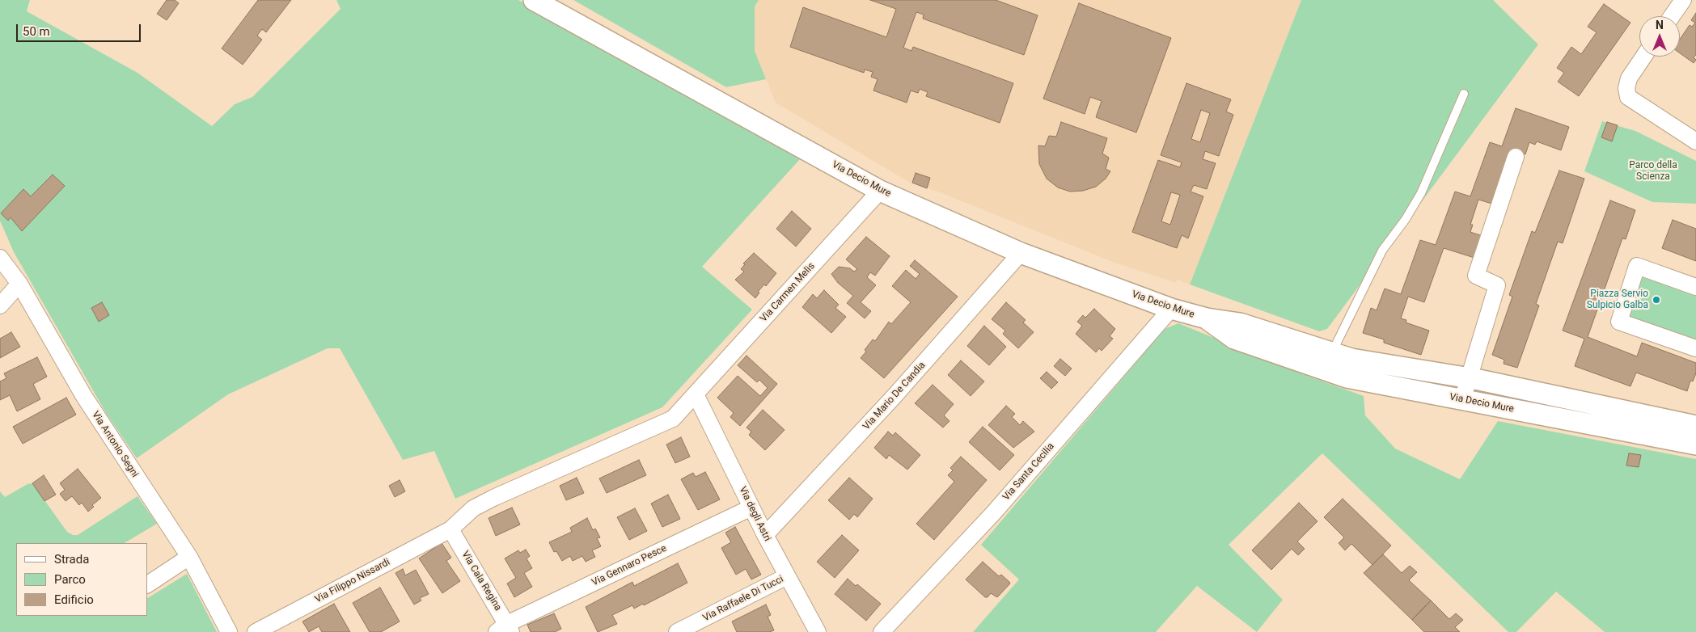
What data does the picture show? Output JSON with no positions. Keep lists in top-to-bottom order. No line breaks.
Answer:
{"streets":{"street":["Via Decio Mure","Via Carmen Melis","Via Mario De Candia","Via Antonio Segni","Via Santa Cecilia","Via degli Astri","Via Gennaro Pesce","Via Filippo Nissardi","Via Cala Regina","Via Raffaele Di Tucci"]},"crossings":[["Via Decio Mure","Via Carmen Melis"],["Via Decio Mure","Via Mario De Candia"],["Via Decio Mure","Via Santa Cecilia"],["Via Carmen Melis","Via degli Astri"],["Via Carmen Melis","Via Filippo Nissardi"],["Via Carmen Melis","Via Cala Regina"],["Via Mario De Candia","Via degli Astri"],["Via degli Astri","Via Gennaro Pesce"],["Via degli Astri","Via Raffaele Di Tucci"],["Via Gennaro Pesce","Via Cala Regina"],["Via Filippo Nissardi","Via Cala Regina"]],"parks":["Parco della Scienza"],"places":["Piazza Servio Sulpicio Galba"],"legend":["Strada","Parco","Edificio"],"scale_bar":"50 m","north":"top"}
